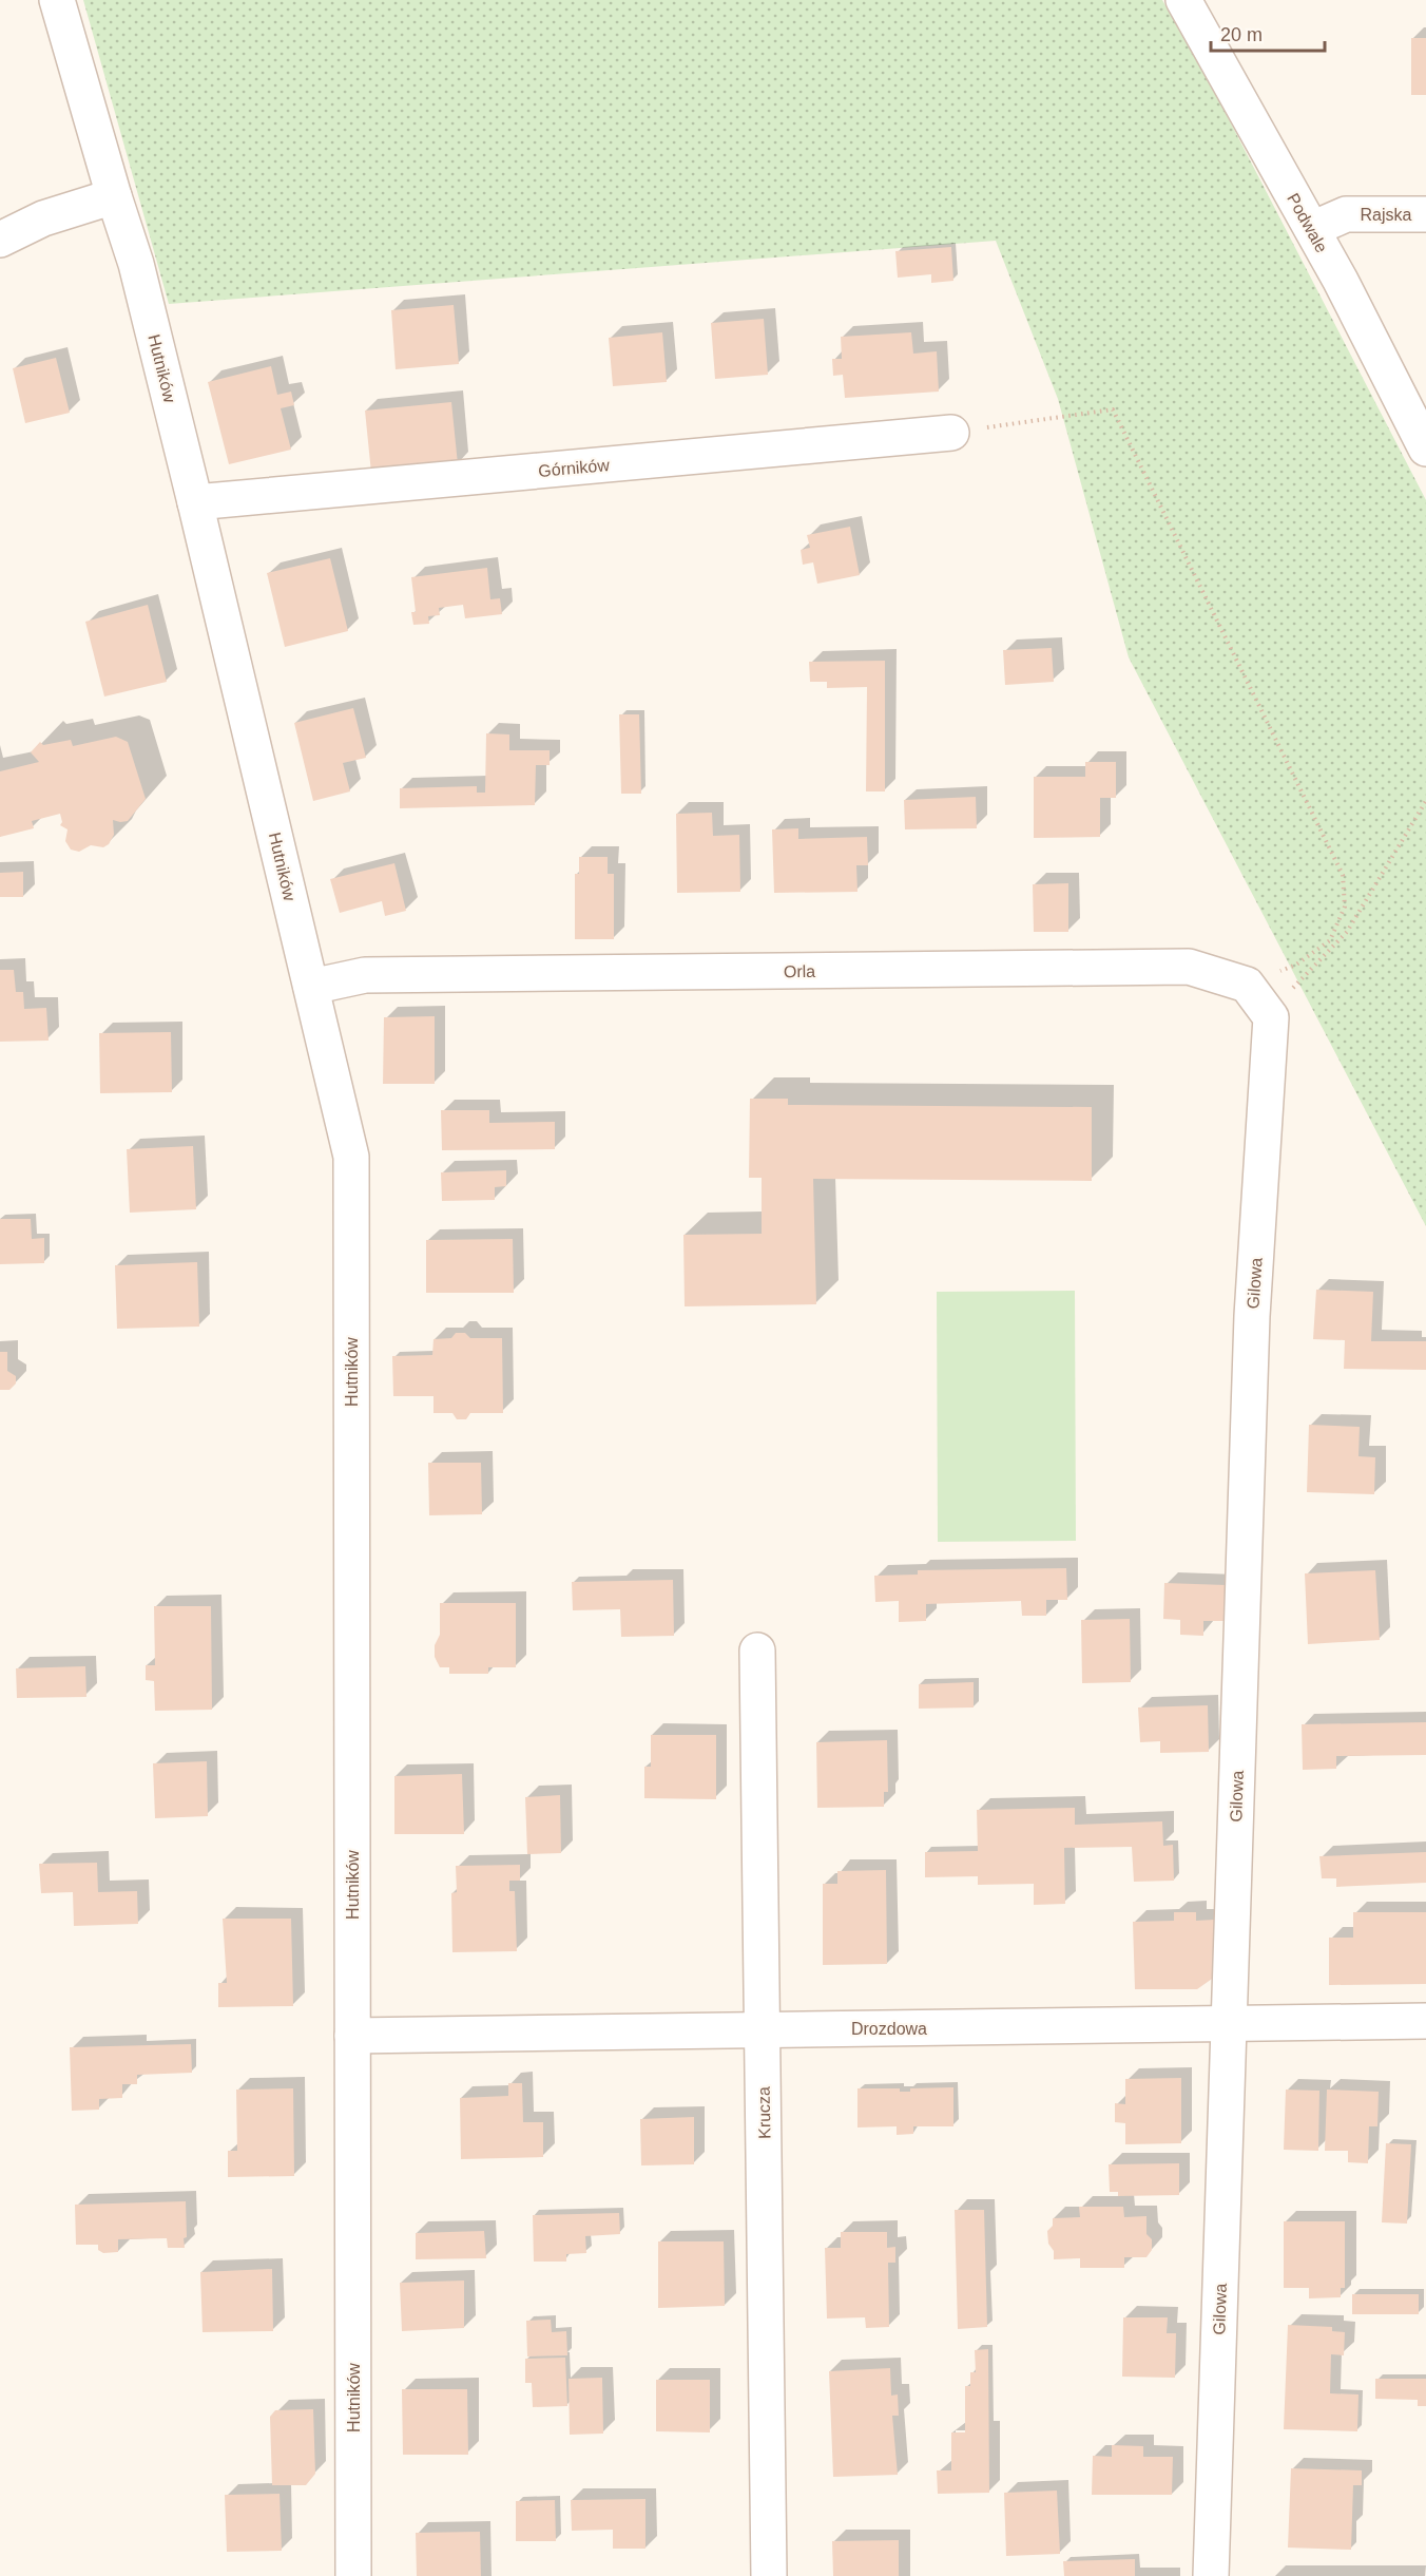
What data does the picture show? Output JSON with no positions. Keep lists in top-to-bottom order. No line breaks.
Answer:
{"streets":{"street":["Rajska","Podwale","Hutników","Górników","Orla","Gilowa","Drozdowa","Krucza"]},"crossings":[["Rajska","Podwale"],["Hutników","Górników"],["Hutników","Orla"],["Hutników","Drozdowa"],["Gilowa","Drozdowa"],["Drozdowa","Krucza"]],"scale_bar":"20 m"}
